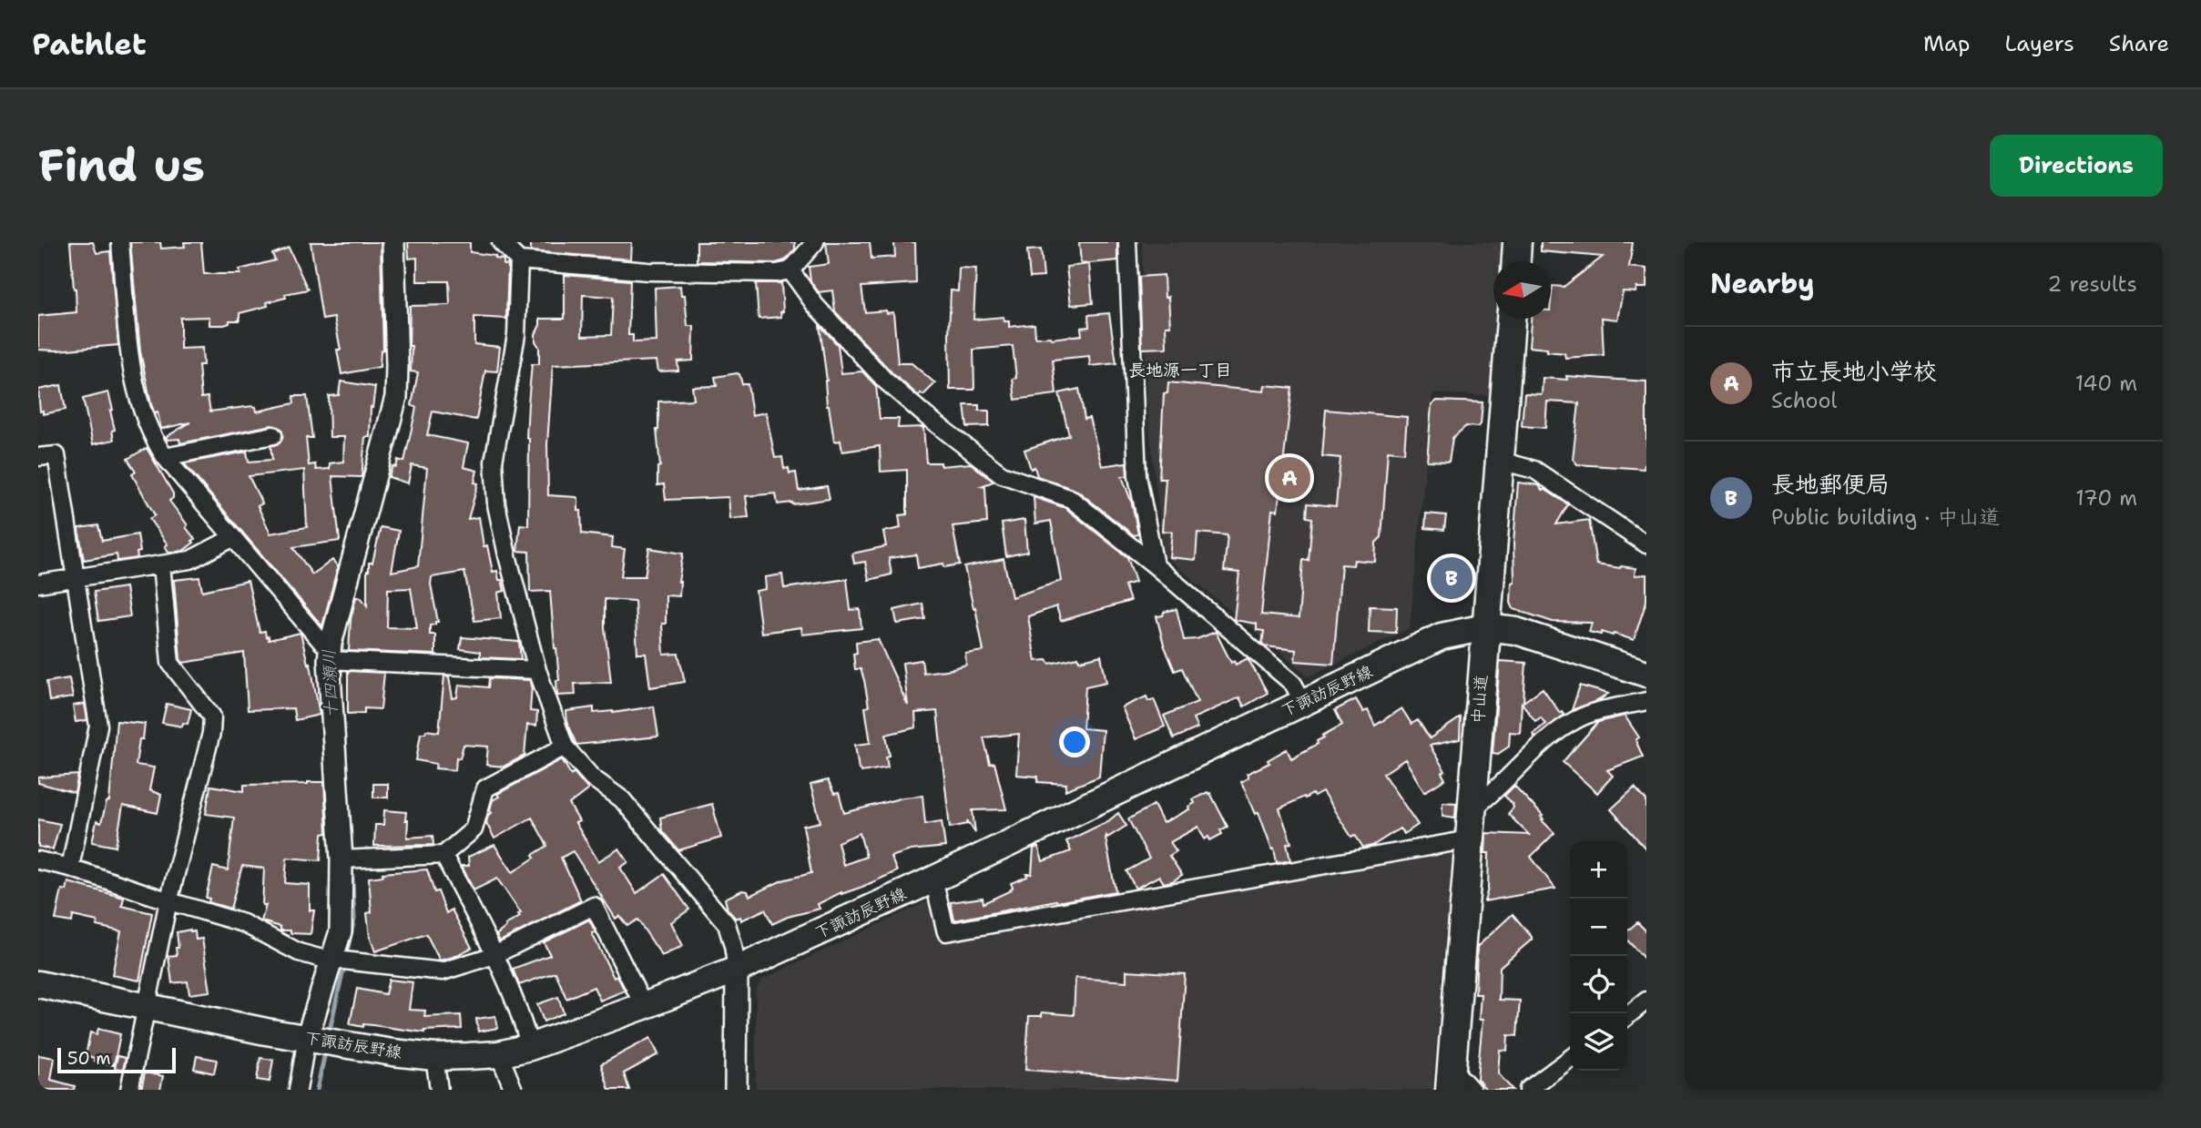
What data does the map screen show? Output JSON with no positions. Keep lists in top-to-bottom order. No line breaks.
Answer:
{"streets":{"highway":["中山道"],"main road":["下諏訪辰野線"]},"crossings":[["下諏訪辰野線","中山道"]],"districts":["長地源一丁目"],"water":["十四瀬川"],"scale_bar":"50 m","north":"left","page":{"header":"Pathlet","nav":["Map","Layers","Share"],"buttons":"Directions","title":"Find us","heading":["Nearby","2 results"],"list":[{"mark":"A","name":"市立長地小学校","note":"School","value":"140 m"},{"mark":"B","name":"長地郵便局","note":"Public building · 中山道","value":"170 m"}],"pins":["A","B"],"map_buttons":["+","−"],"scale":"50 m"}}
